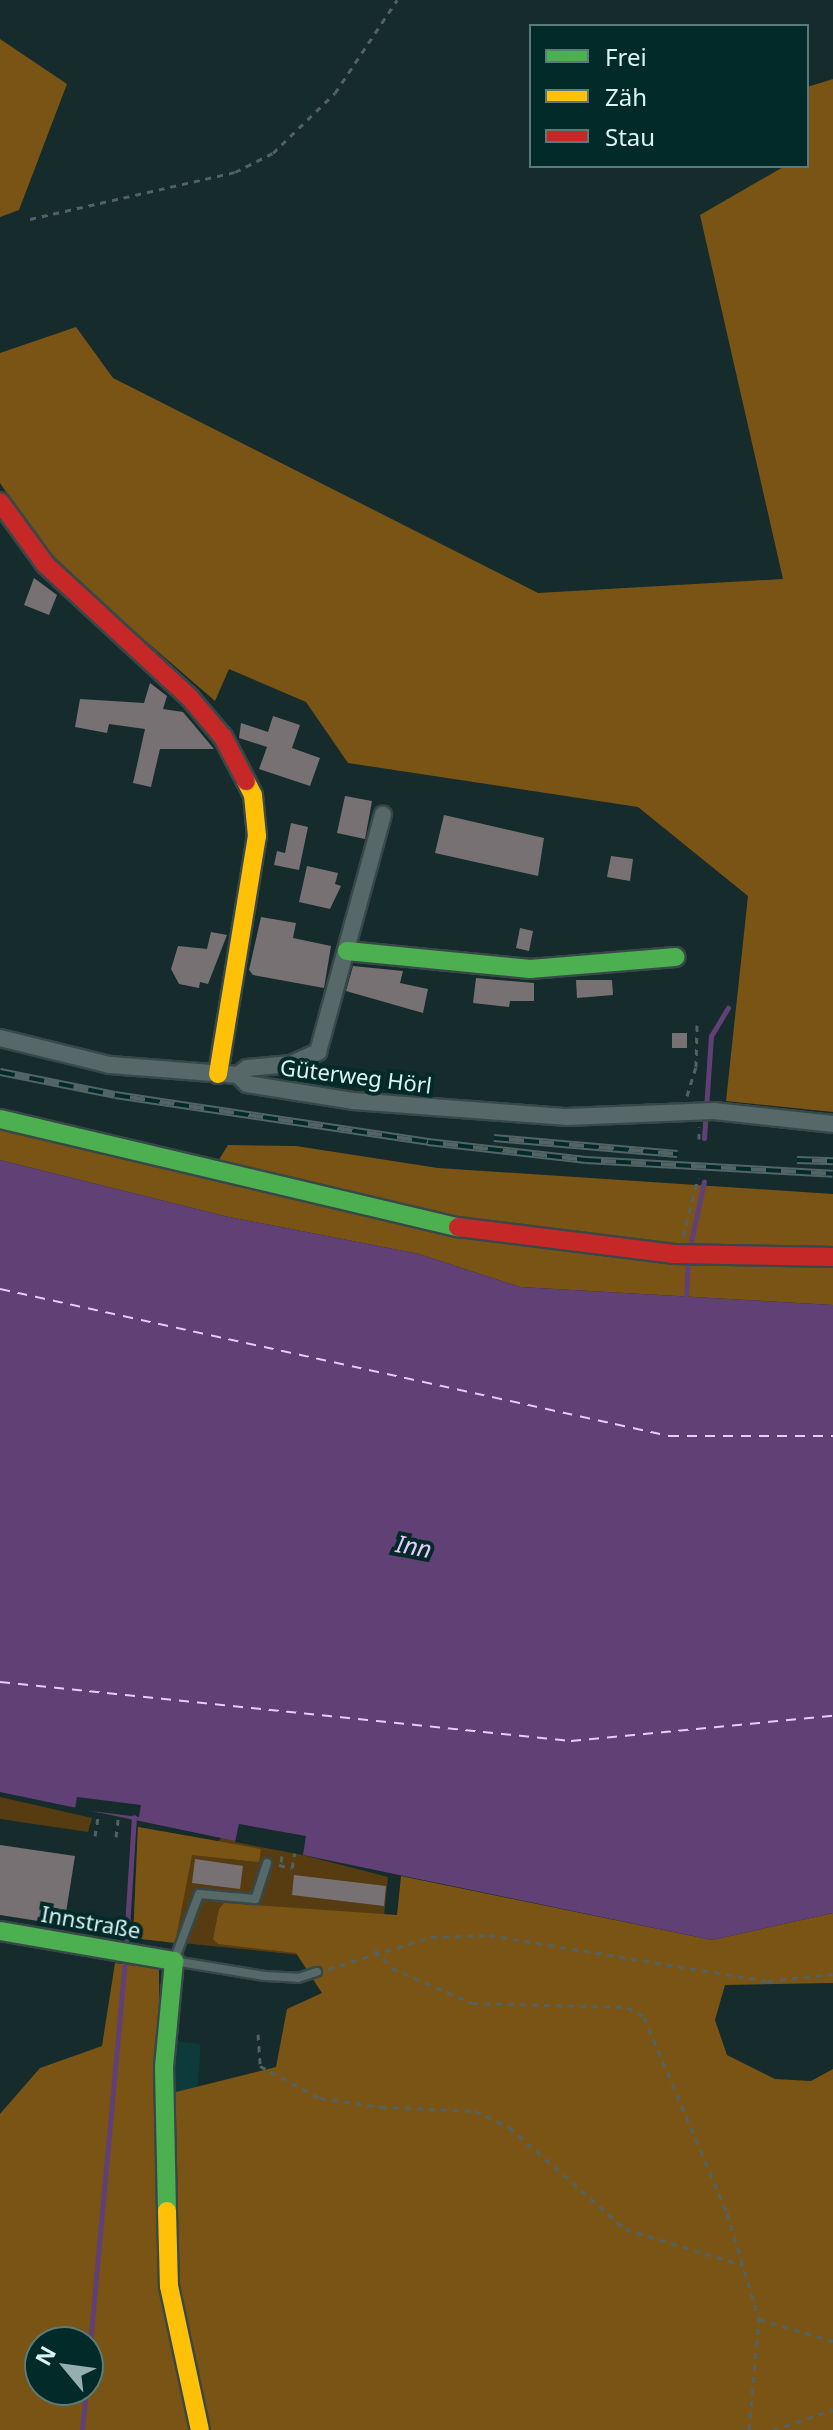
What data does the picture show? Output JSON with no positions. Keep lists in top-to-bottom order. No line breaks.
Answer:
{"streets":{"street":["Güterweg Hörl","Innstraße"]},"water":["Inn"],"legend":["Frei","Zäh","Stau"],"north":"top left"}
